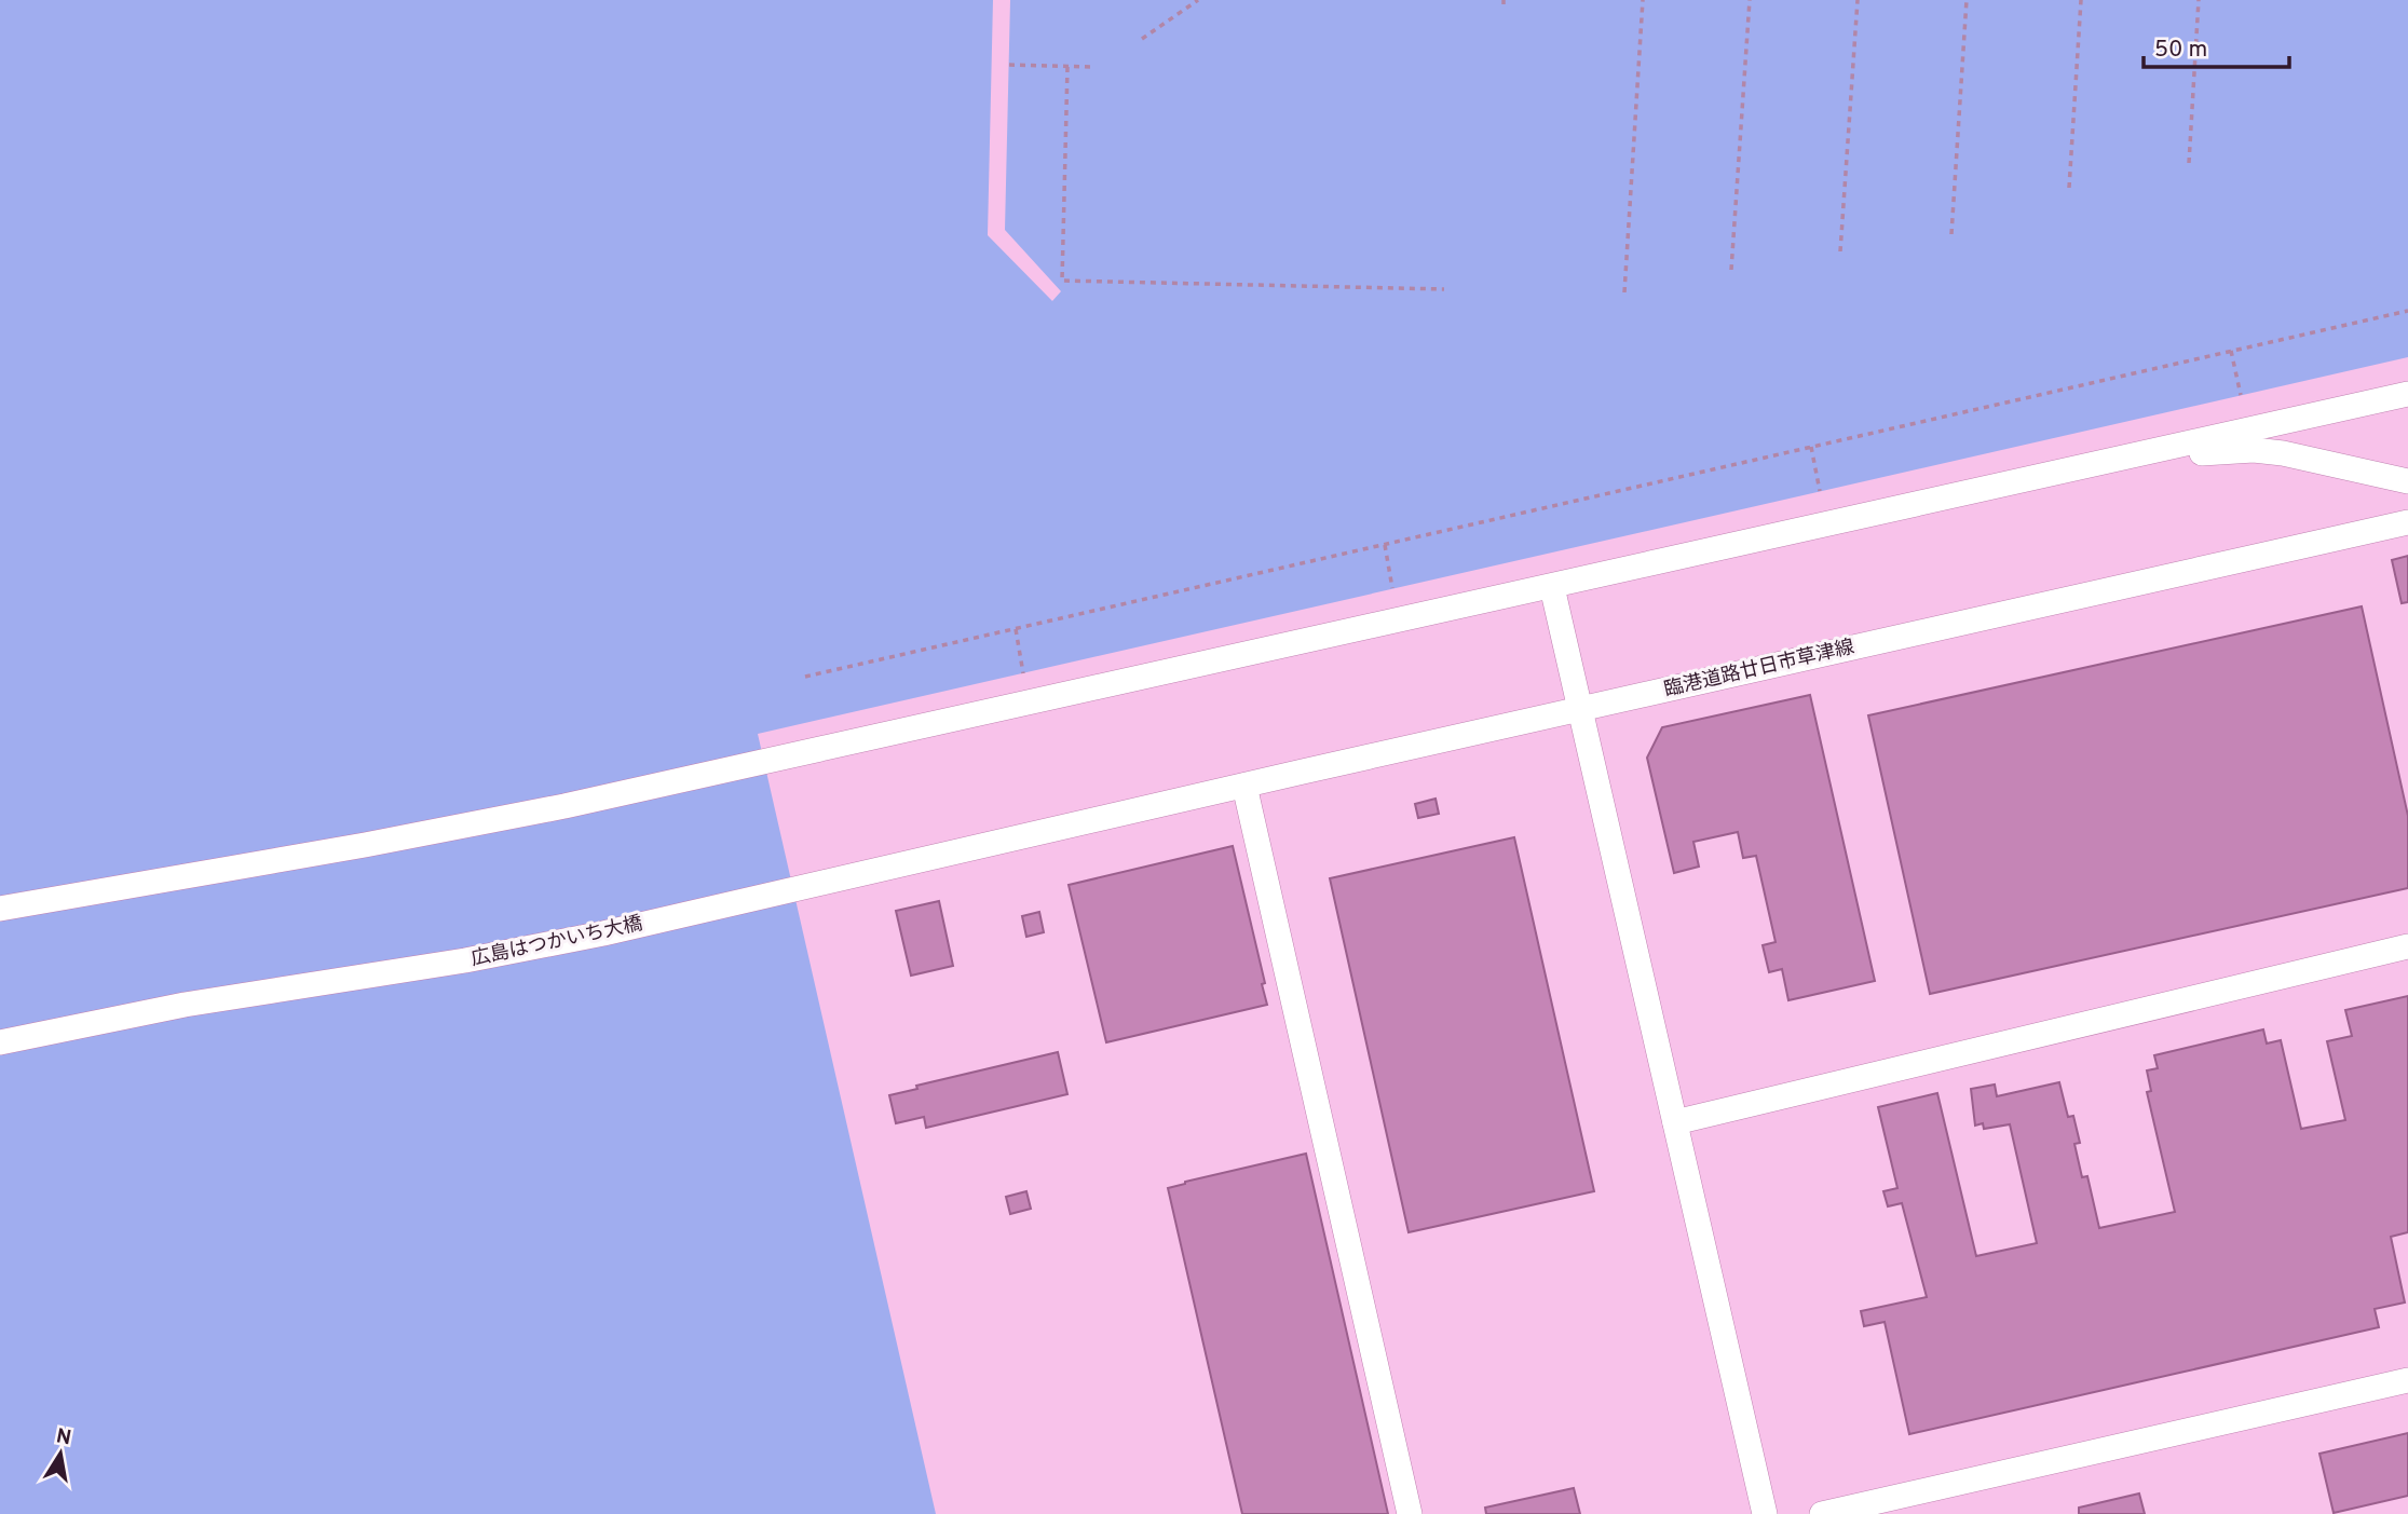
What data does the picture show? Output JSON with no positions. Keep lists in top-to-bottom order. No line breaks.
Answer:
{"streets":{"street":["臨港道路廿日市草津線","広島はつかいち大橋"]},"crossings":[["臨港道路廿日市草津線","広島はつかいち大橋"]],"scale_bar":"50 m","north":"top"}
